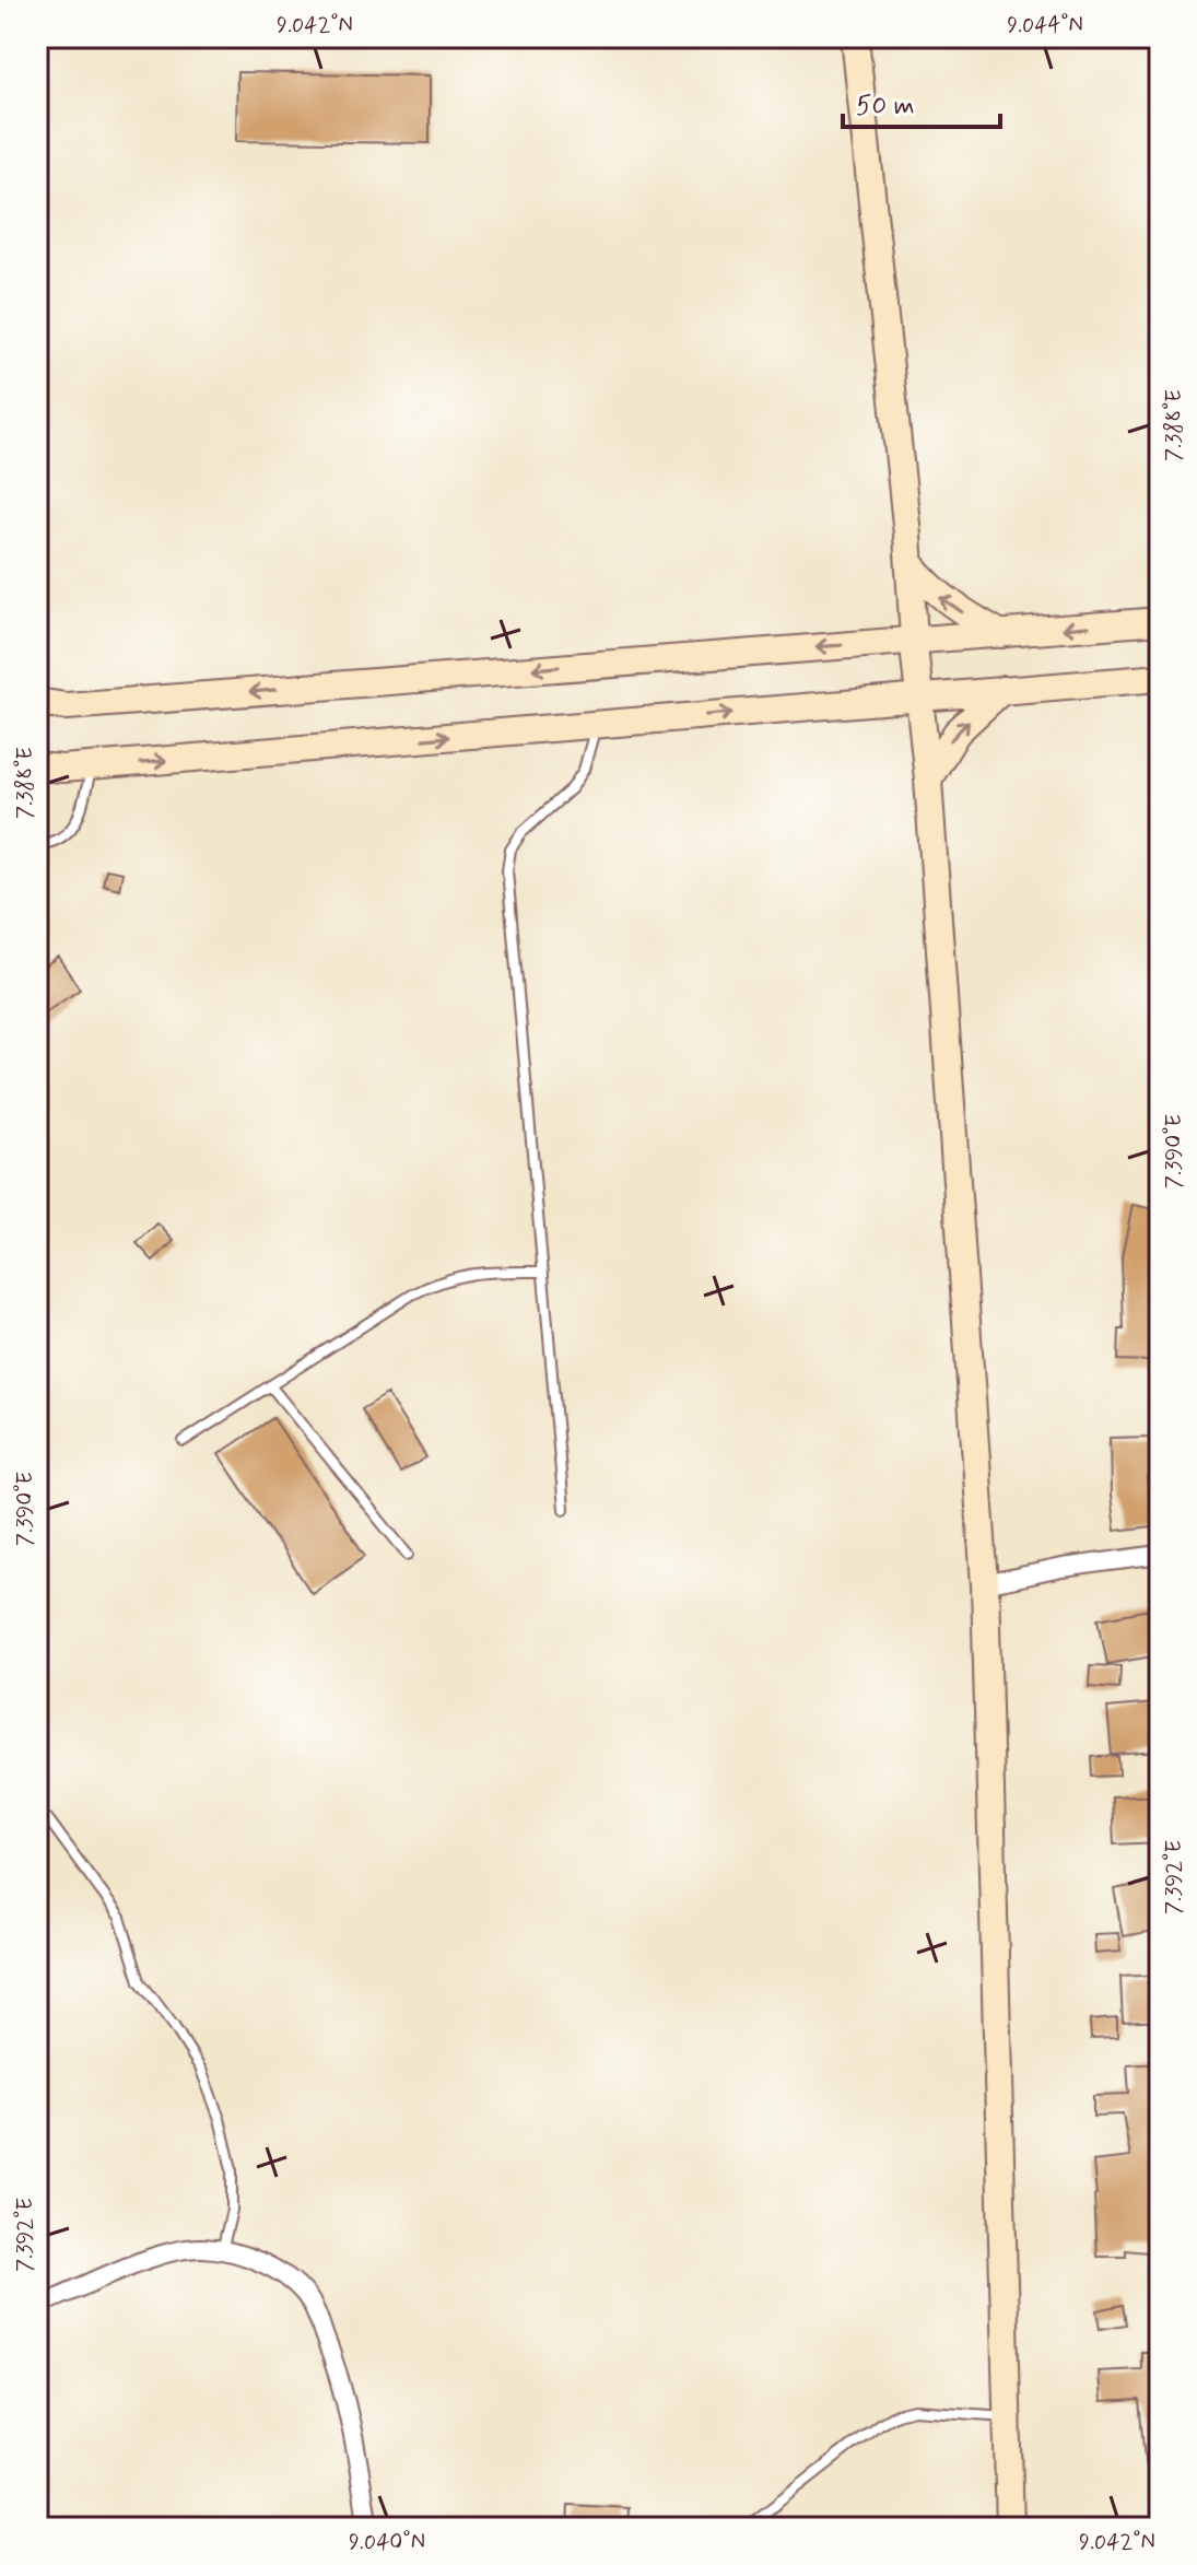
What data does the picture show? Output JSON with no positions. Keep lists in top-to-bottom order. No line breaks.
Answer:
{"scale_bar":"50 m","coordinates":["9.042°N","9.044°N","7.388°E","7.390°E","7.392°E","9.040°N"]}
